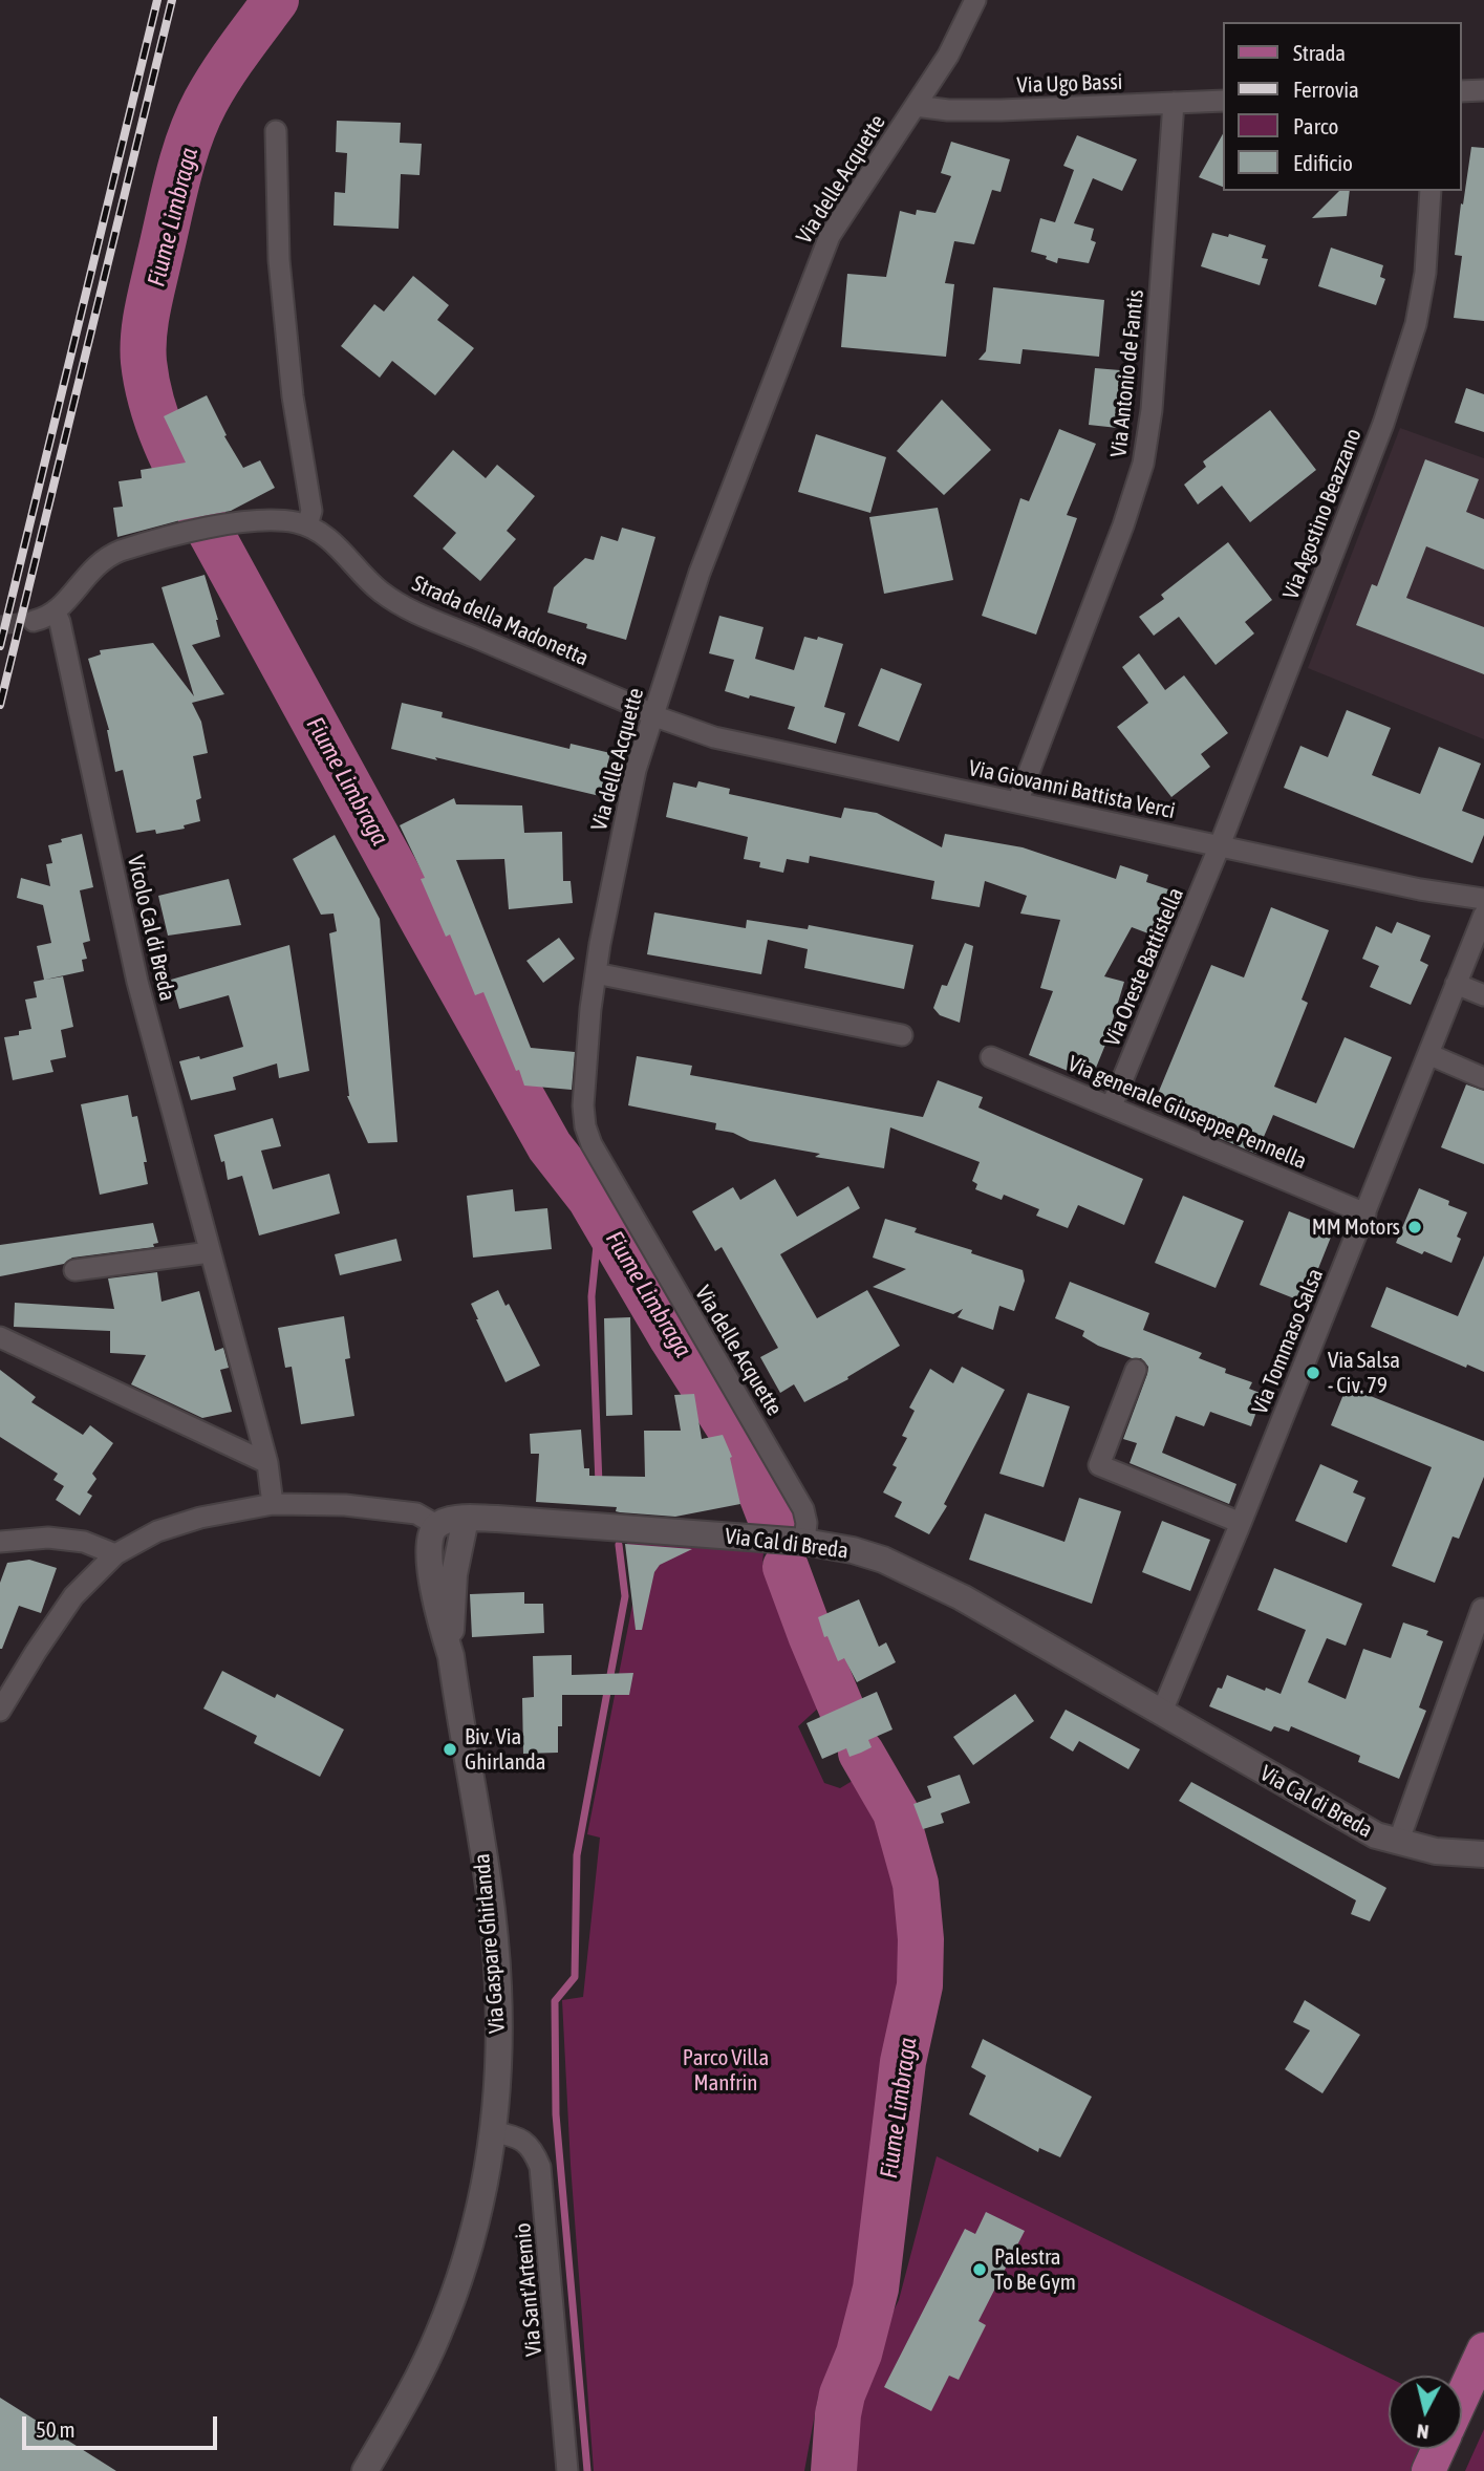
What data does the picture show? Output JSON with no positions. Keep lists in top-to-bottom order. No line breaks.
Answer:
{"streets":{"street":["Via Ugo Bassi","Via delle Acquette","Via Antonio de Fantis","Via Agostino Beazzano","Strada della Madonetta","Via Giovanni Battista Verci","Vicolo Cal di Breda","Via Oreste Battistella","Via generale Giuseppe Pennella","Via Tommaso Salsa","Via Cal di Breda","Via Gaspare Ghirlanda","Via Sant'Artemio"]},"crossings":[["Via Ugo Bassi","Via delle Acquette"],["Via Ugo Bassi","Via Antonio de Fantis"],["Via delle Acquette","Strada della Madonetta"],["Via delle Acquette","Via Giovanni Battista Verci"],["Via delle Acquette","Via Cal di Breda"],["Via Antonio de Fantis","Via Giovanni Battista Verci"],["Via Agostino Beazzano","Via Giovanni Battista Verci"],["Via Agostino Beazzano","Via Oreste Battistella"],["Strada della Madonetta","Via Giovanni Battista Verci"],["Strada della Madonetta","Vicolo Cal di Breda"],["Via Giovanni Battista Verci","Via Oreste Battistella"],["Via Oreste Battistella","Via generale Giuseppe Pennella"],["Via generale Giuseppe Pennella","Via Tommaso Salsa"],["Via Tommaso Salsa","Via Cal di Breda"],["Via Gaspare Ghirlanda","Via Sant'Artemio"]],"water":["Fiume Limbraga"],"parks":["Parco Villa Manfrin"],"places":["MM Motors","Via Salsa - Civ. 79","Biv. Via Ghirlanda","Palestra To Be Gym"],"legend":["Strada","Ferrovia","Parco","Edificio"],"scale_bar":"50 m","north":"bottom"}
